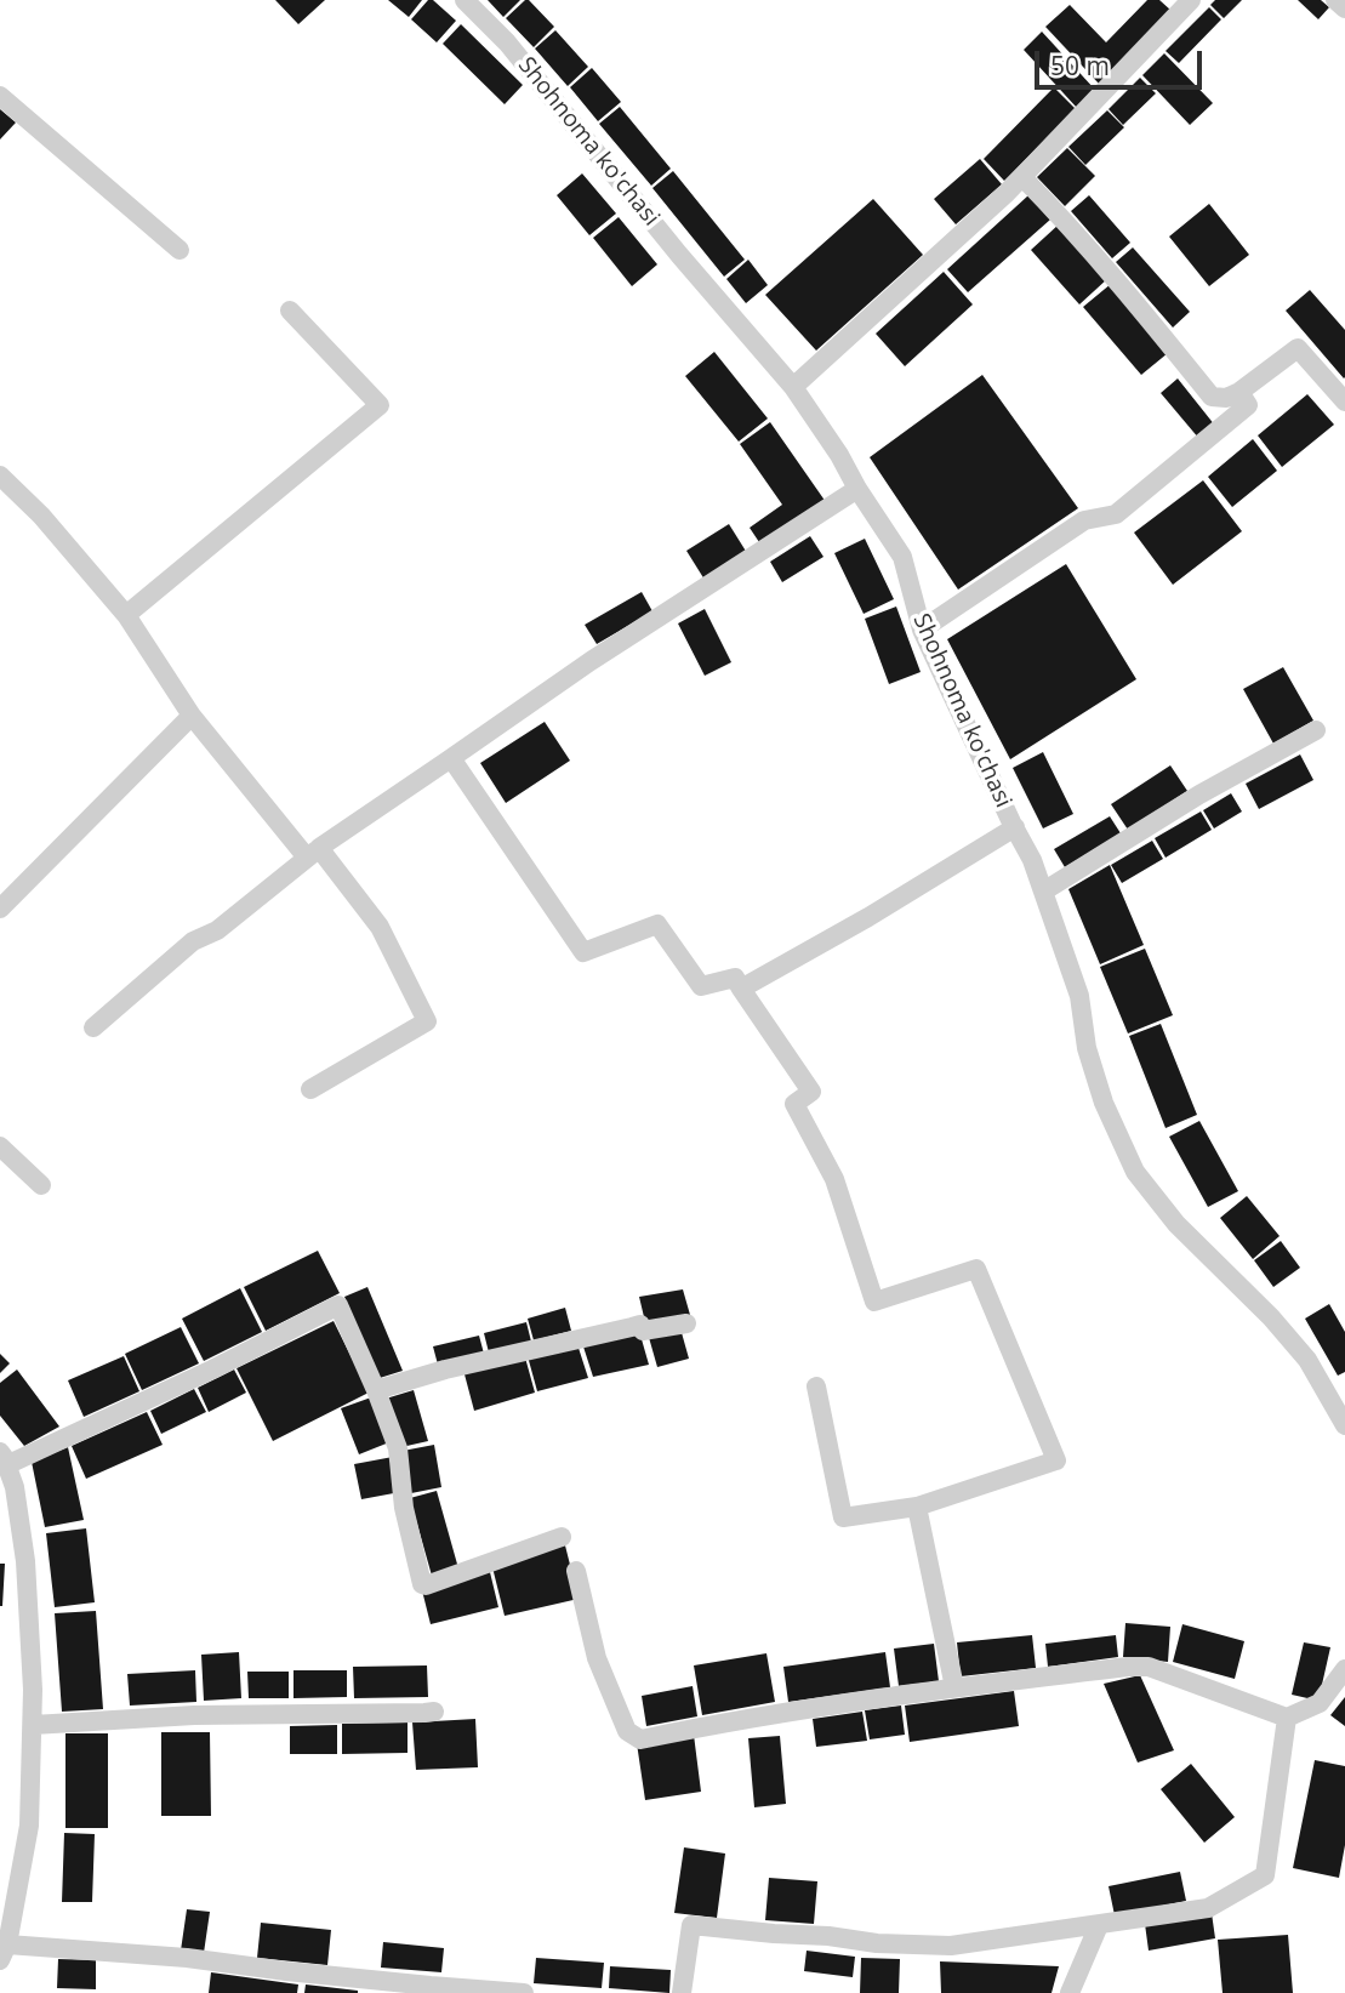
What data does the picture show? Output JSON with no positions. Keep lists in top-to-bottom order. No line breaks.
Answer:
{"streets":{"street":["Shohnoma ko'chasi"]},"scale_bar":"50 m"}
